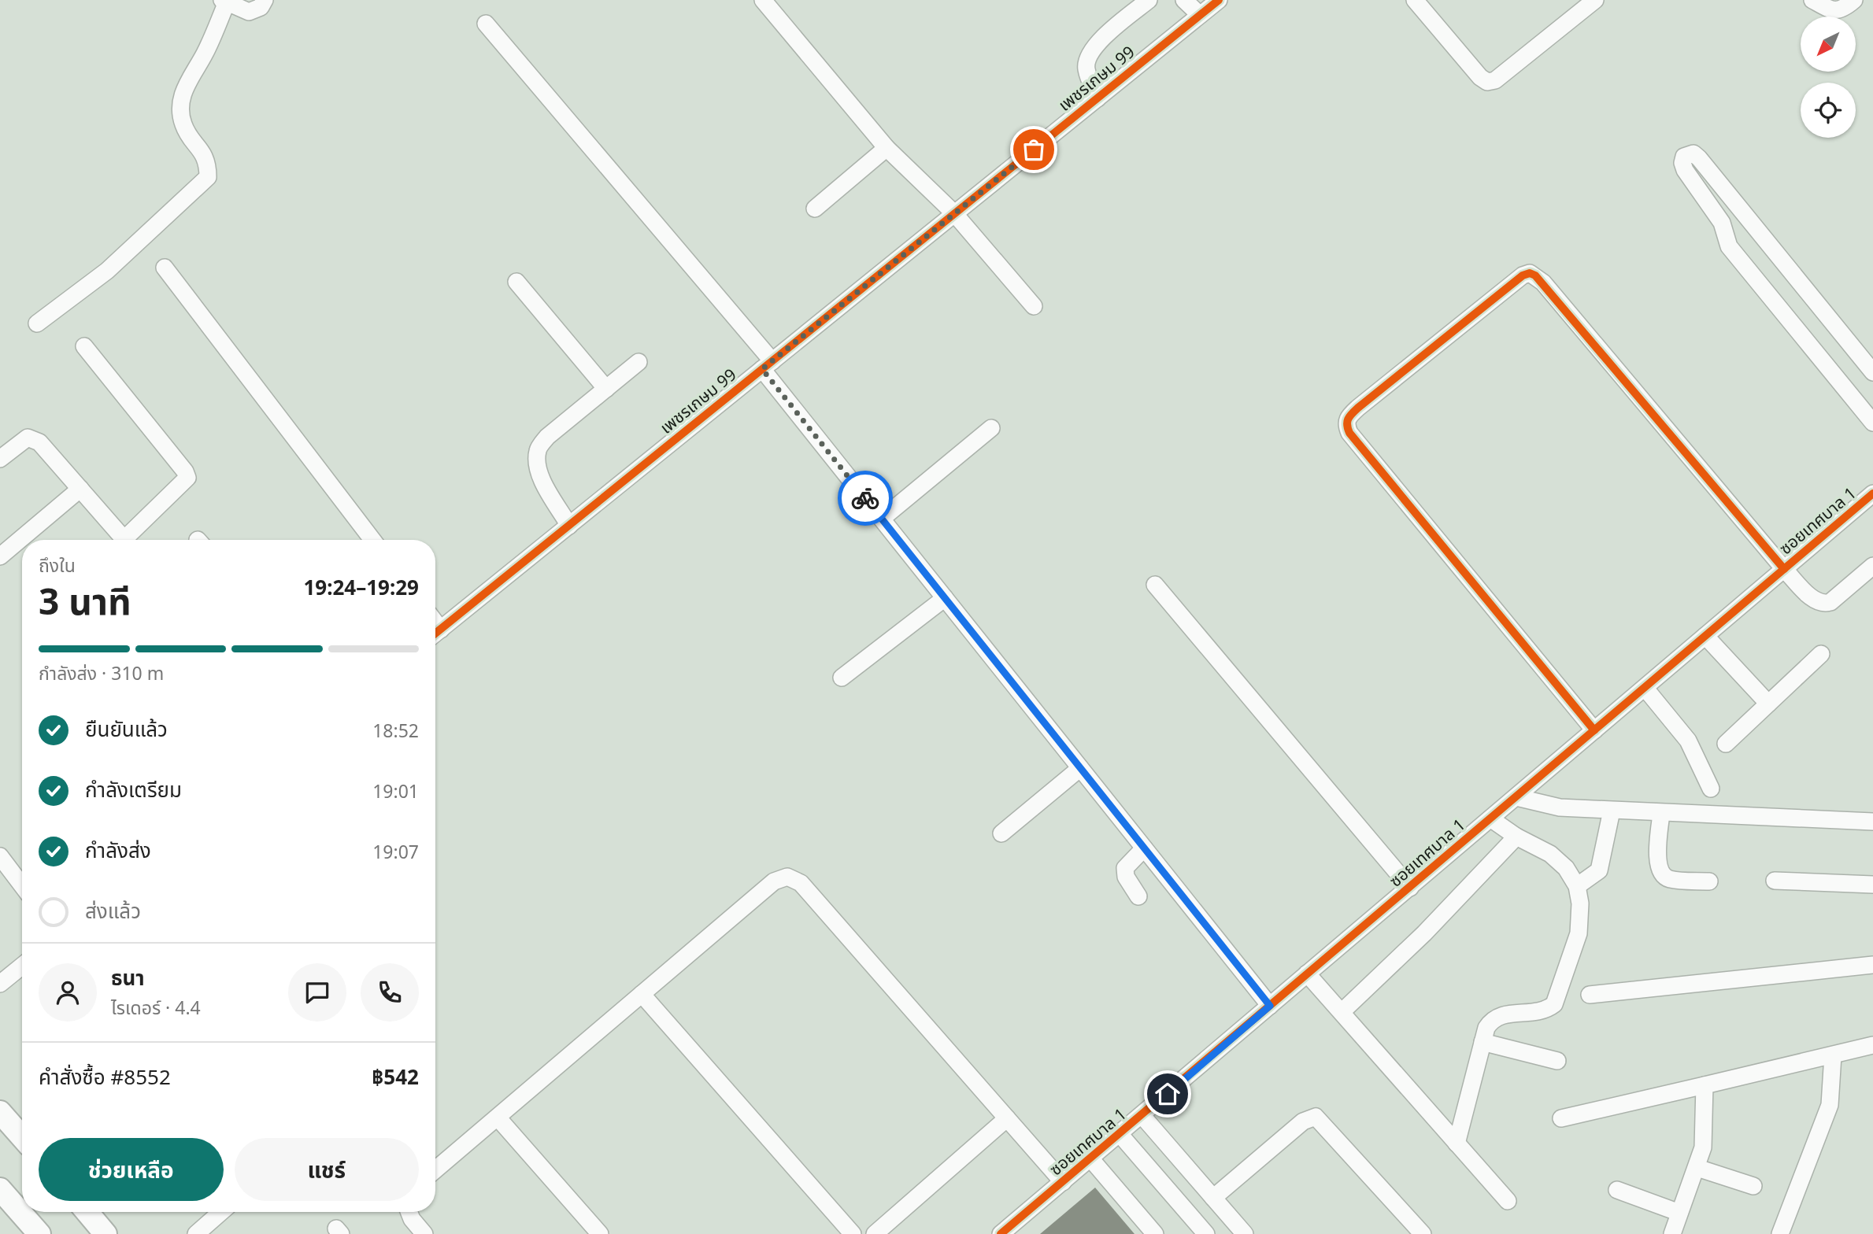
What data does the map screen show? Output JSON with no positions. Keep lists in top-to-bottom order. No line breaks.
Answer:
{"streets":{"street":["เพชรเกษม 99","ซอยเทศบาล 1"]},"north":"bottom left","page":{"heading":["3 นาที","ถึงใน","19:24–19:29"],"panel":["ธนา","ไรเดอร์ · 4.4","คำสั่งซื้อ #8552","฿542"],"bar":"กำลังส่ง · 310 m","list":[["ยืนยันแล้ว","18:52"],["กำลังเตรียม","19:01"],["กำลังส่ง","19:07"],"ส่งแล้ว"],"buttons":["ช่วยเหลือ","แชร์"]}}
